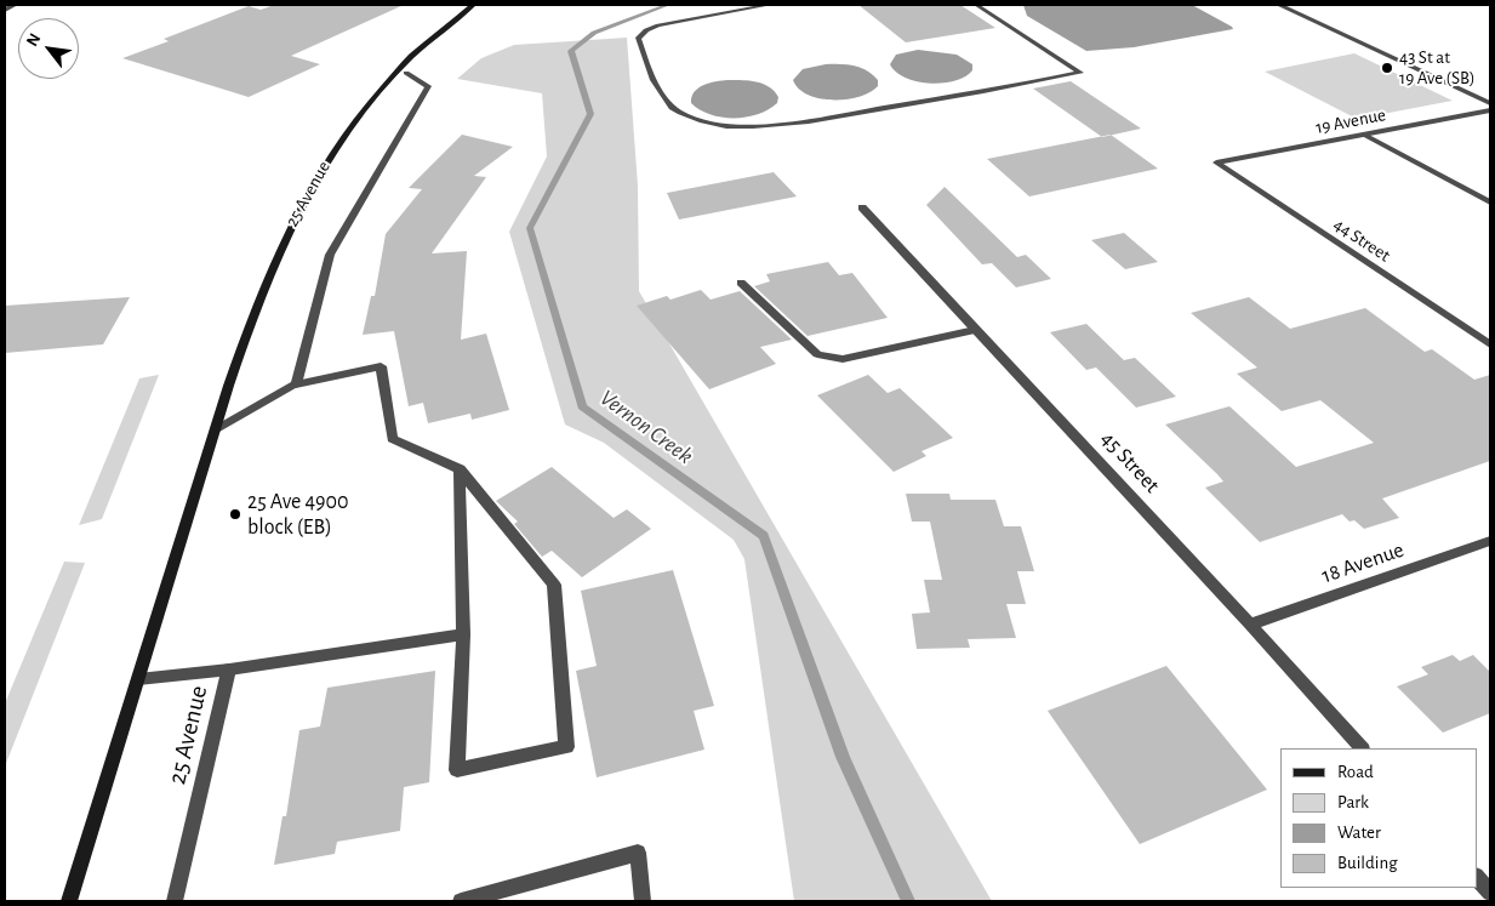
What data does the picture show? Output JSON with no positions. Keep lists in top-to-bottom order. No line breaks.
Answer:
{"streets":{"main road":["25 Avenue"],"street":["19 Avenue","44 Street","45 Street","18 Avenue"]},"crossings":[["19 Avenue","44 Street"],["45 Street","18 Avenue"]],"water":["Vernon Creek"],"places":["43 St at 19 Ave (SB)","25 Ave 4900 block (EB)"],"legend":["Road","Park","Water","Building"],"north":"top left"}
